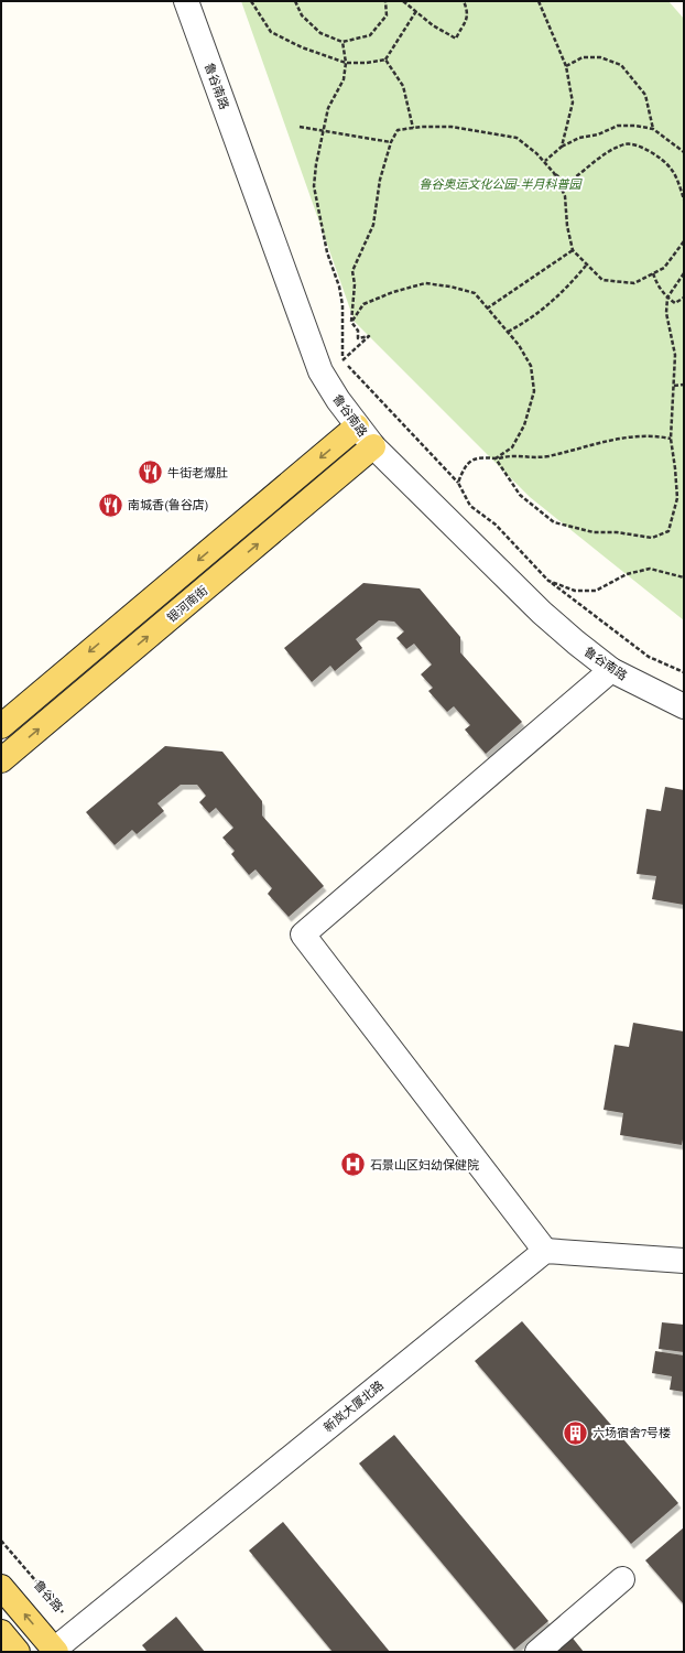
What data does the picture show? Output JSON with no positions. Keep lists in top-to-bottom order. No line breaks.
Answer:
{"streets":{"main road":["银河南街"],"street":["鲁谷南路","新岚大厦北路"],"path":["鲁谷路"]},"crossings":[["鲁谷南路","银河南街"],["新岚大厦北路","鲁谷路"]],"parks":["鲁谷奥运文化公园-半月科普园"],"places":{"restaurant":["牛街老爆肚","南城香(鲁谷店)"],"hospital":["石景山区妇幼保健院"],"building":["六场宿舍7号楼"]}}
